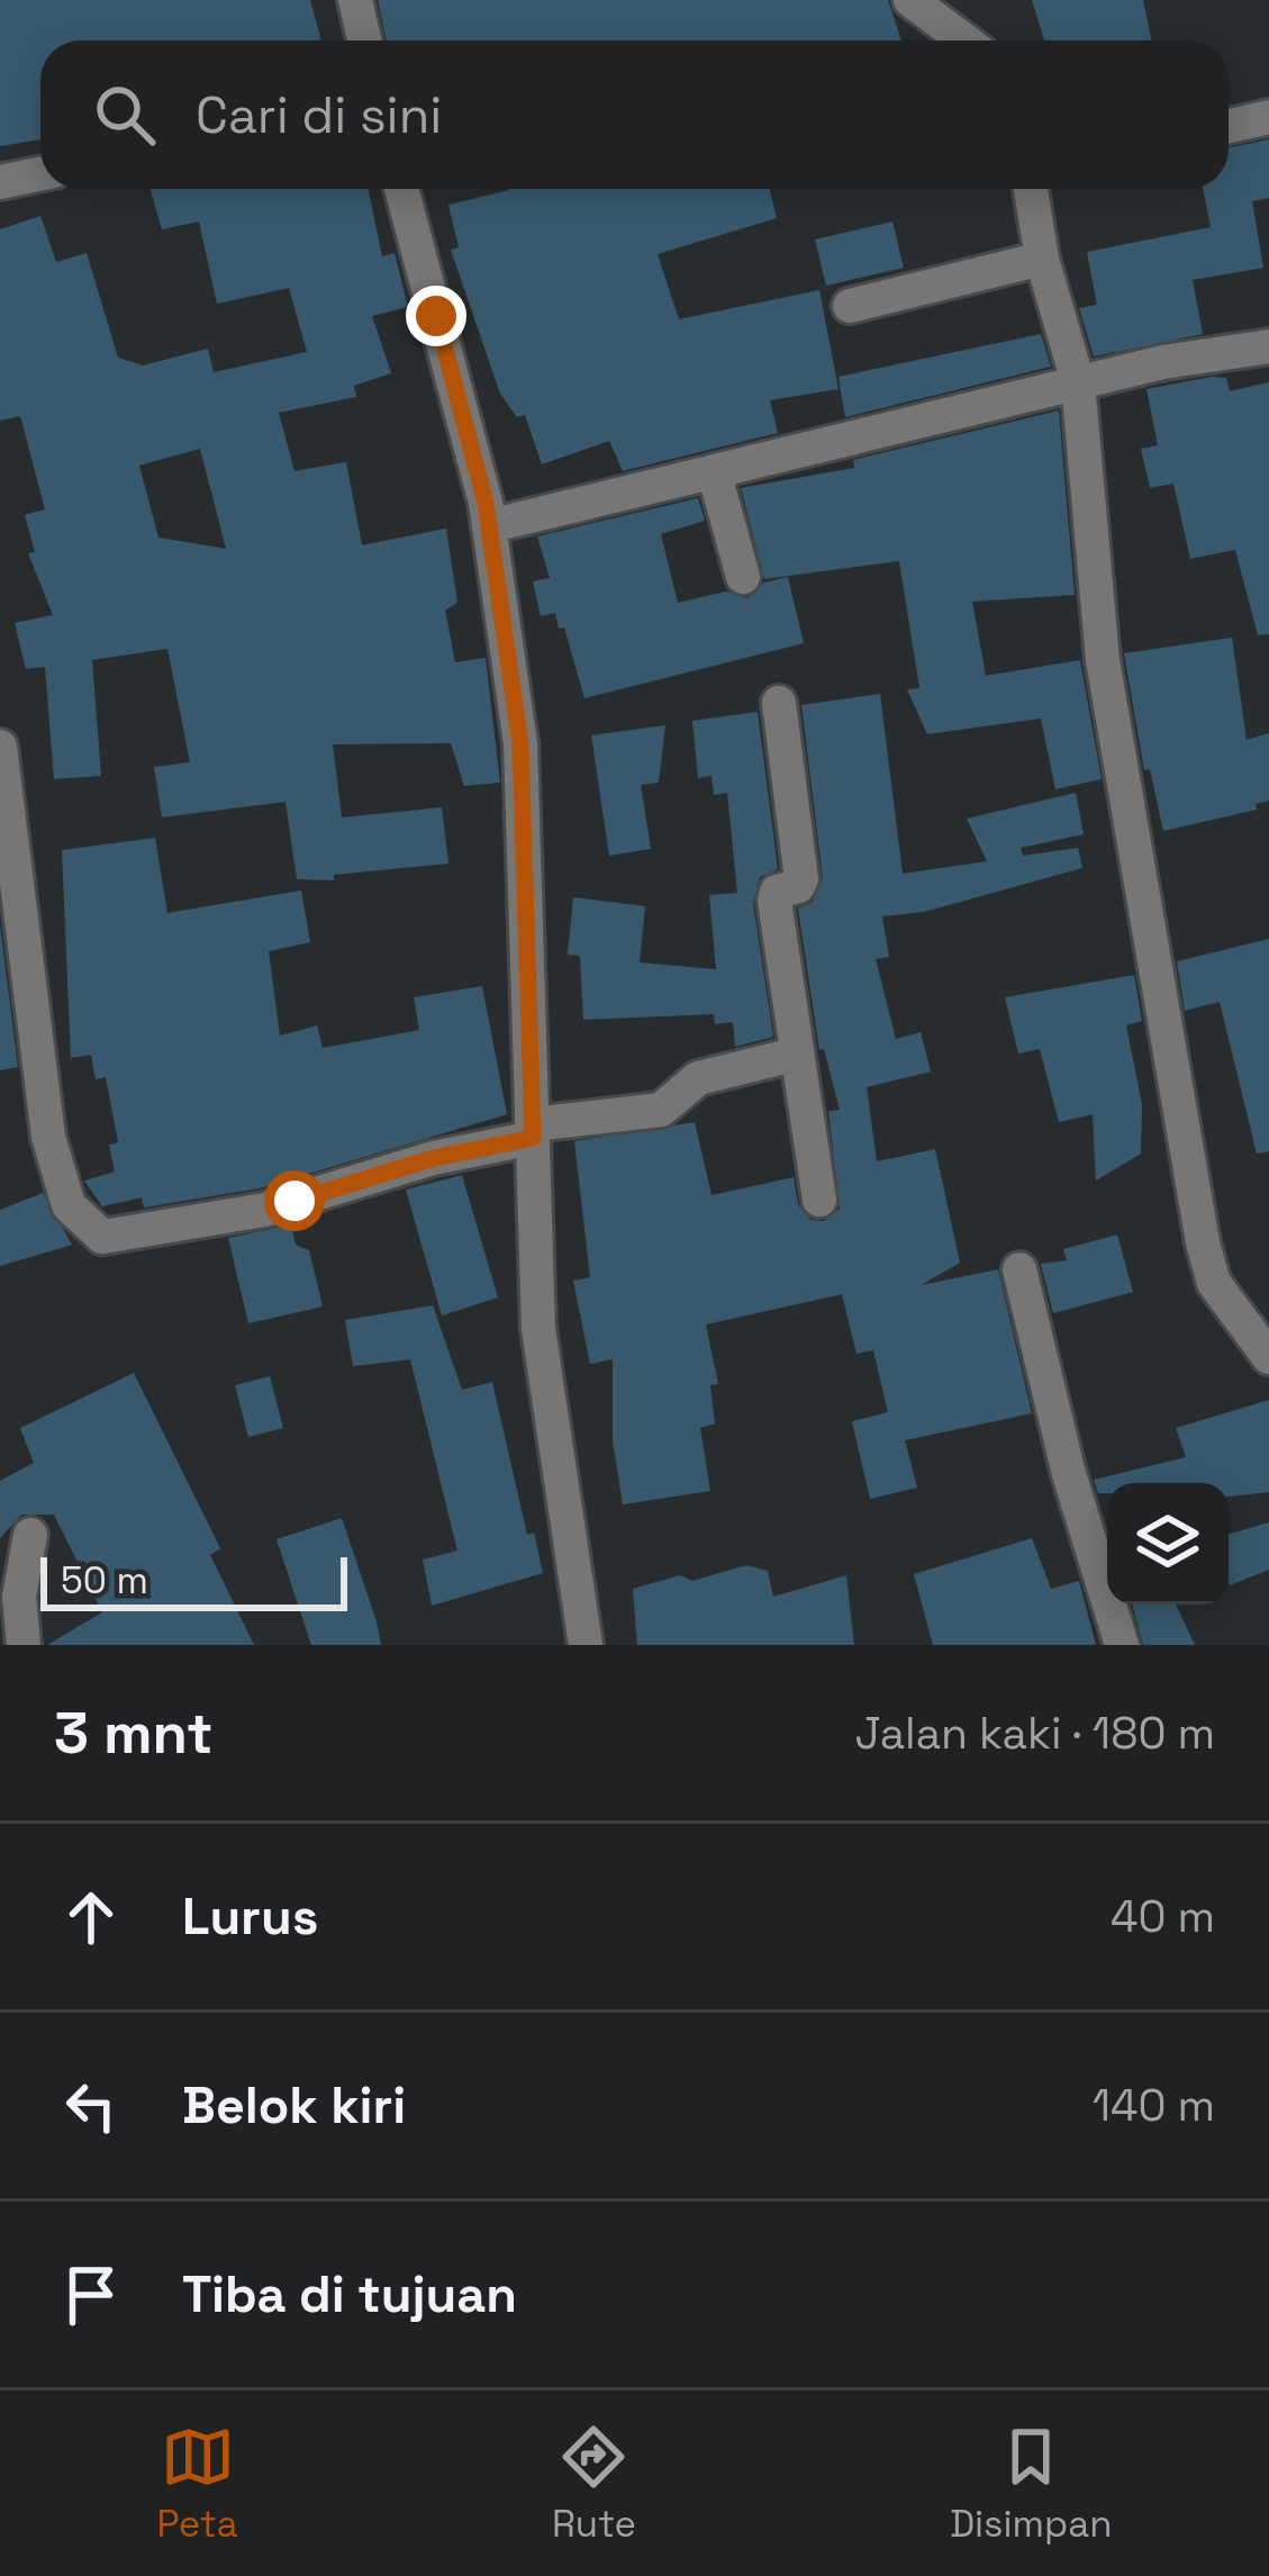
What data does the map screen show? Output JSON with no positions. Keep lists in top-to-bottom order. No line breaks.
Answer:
{"scale_bar":"50 m","page":{"search":"Cari di sini","scale":"50 m","heading":["3 mnt","Jalan kaki · 180 m"],"list":[["Lurus","40 m"],["Belok kiri","140 m"],"Tiba di tujuan"],"nav":["Peta","Rute","Disimpan"]}}
